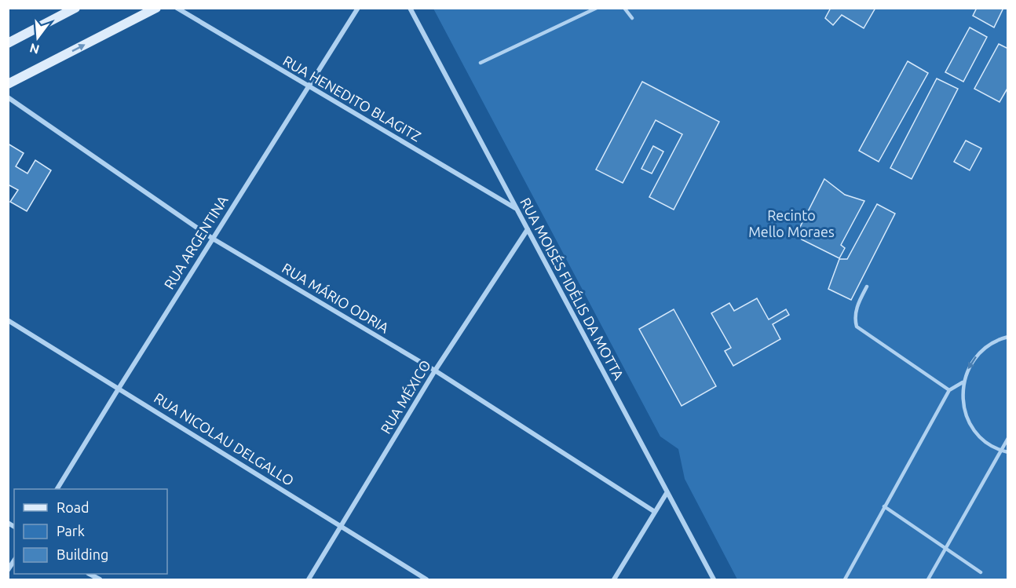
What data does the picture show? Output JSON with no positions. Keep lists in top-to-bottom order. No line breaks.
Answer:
{"streets":{"street":["RUA HENEDITO BLAGITZ","RUA ARGENTINA","RUA MOISÉS FIDÉLIS DA MOTTA","RUA MÁRIO ODRIA","RUA MÉXICO","RUA NICOLAU DELGALLO"]},"crossings":[["RUA HENEDITO BLAGITZ","RUA ARGENTINA"],["RUA HENEDITO BLAGITZ","RUA MOISÉS FIDÉLIS DA MOTTA"],["RUA ARGENTINA","RUA MÁRIO ODRIA"],["RUA ARGENTINA","RUA NICOLAU DELGALLO"],["RUA MOISÉS FIDÉLIS DA MOTTA","RUA MÉXICO"],["RUA MÁRIO ODRIA","RUA MÉXICO"],["RUA MÉXICO","RUA NICOLAU DELGALLO"]],"parks":["Recinto Mello Moraes"],"legend":["Road","Park","Building"],"north":"bottom"}
